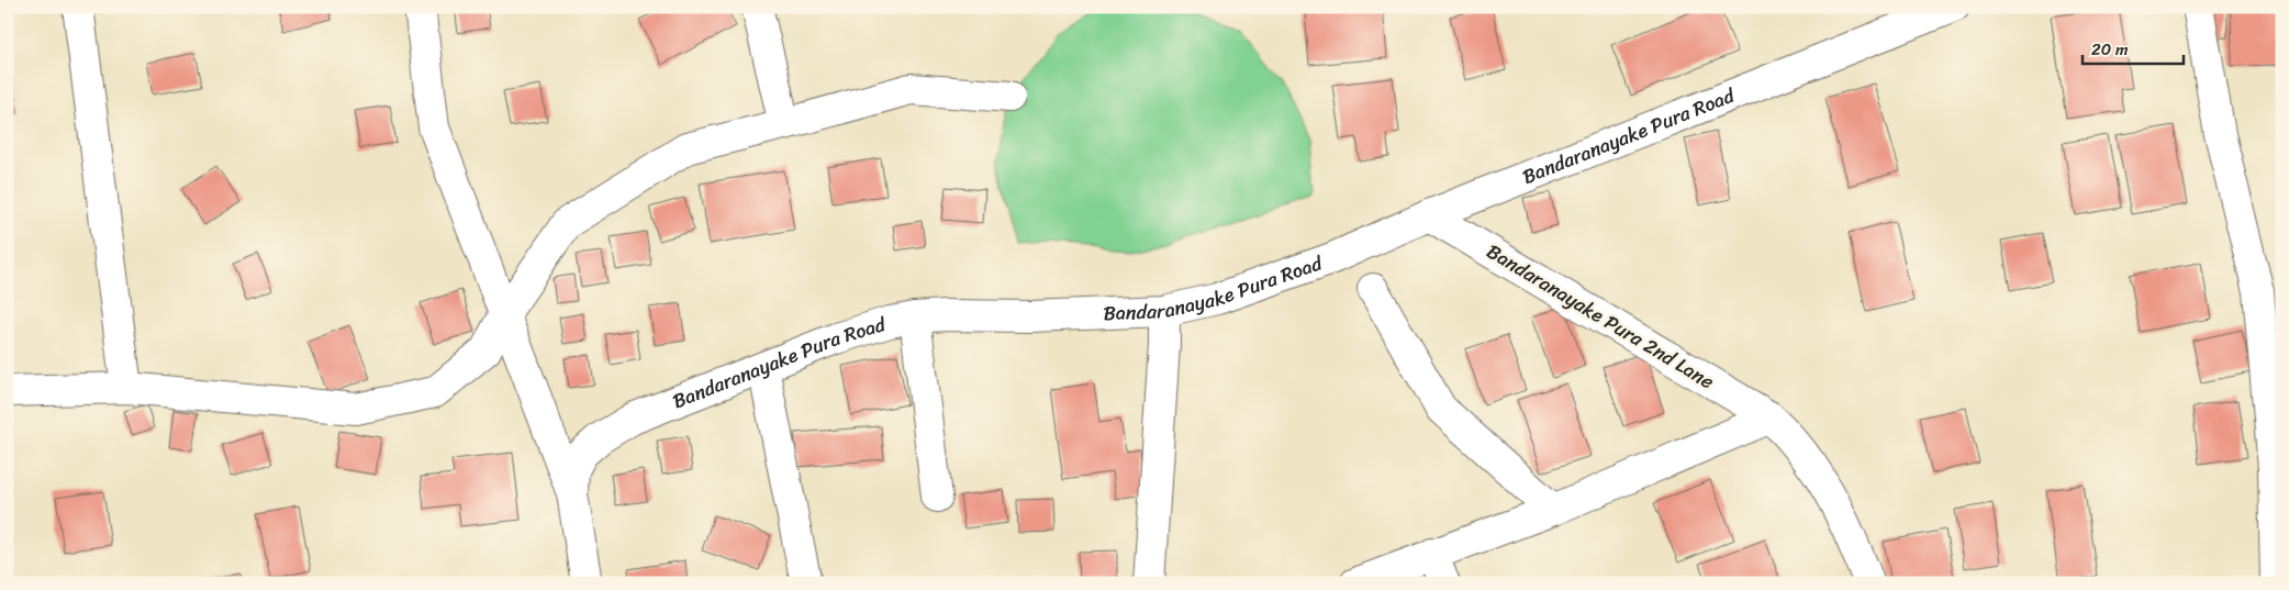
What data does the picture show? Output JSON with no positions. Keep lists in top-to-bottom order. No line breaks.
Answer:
{"streets":{"street":["Bandaranayake Pura Road","Bandaranayake Pura 2nd Lane"]},"crossings":[["Bandaranayake Pura Road","Bandaranayake Pura 2nd Lane"]],"scale_bar":"20 m"}
